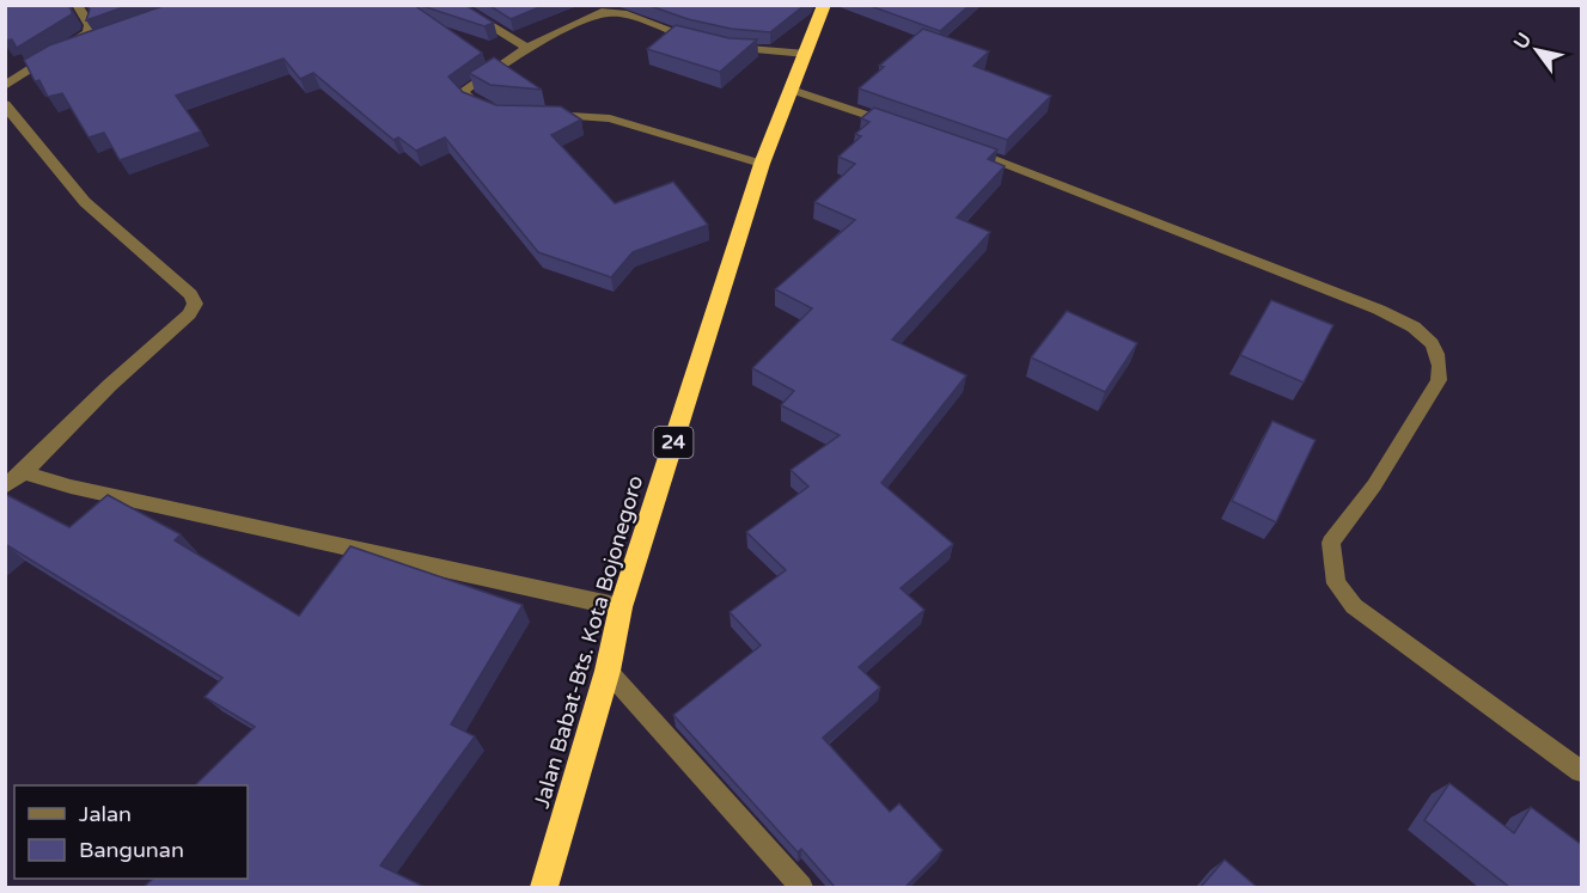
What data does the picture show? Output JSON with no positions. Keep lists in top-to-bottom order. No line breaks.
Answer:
{"streets":{"highway":["24","Jalan Babat-Bts. Kota Bojonegoro"]},"legend":["Jalan","Bangunan"],"north":"top left"}
